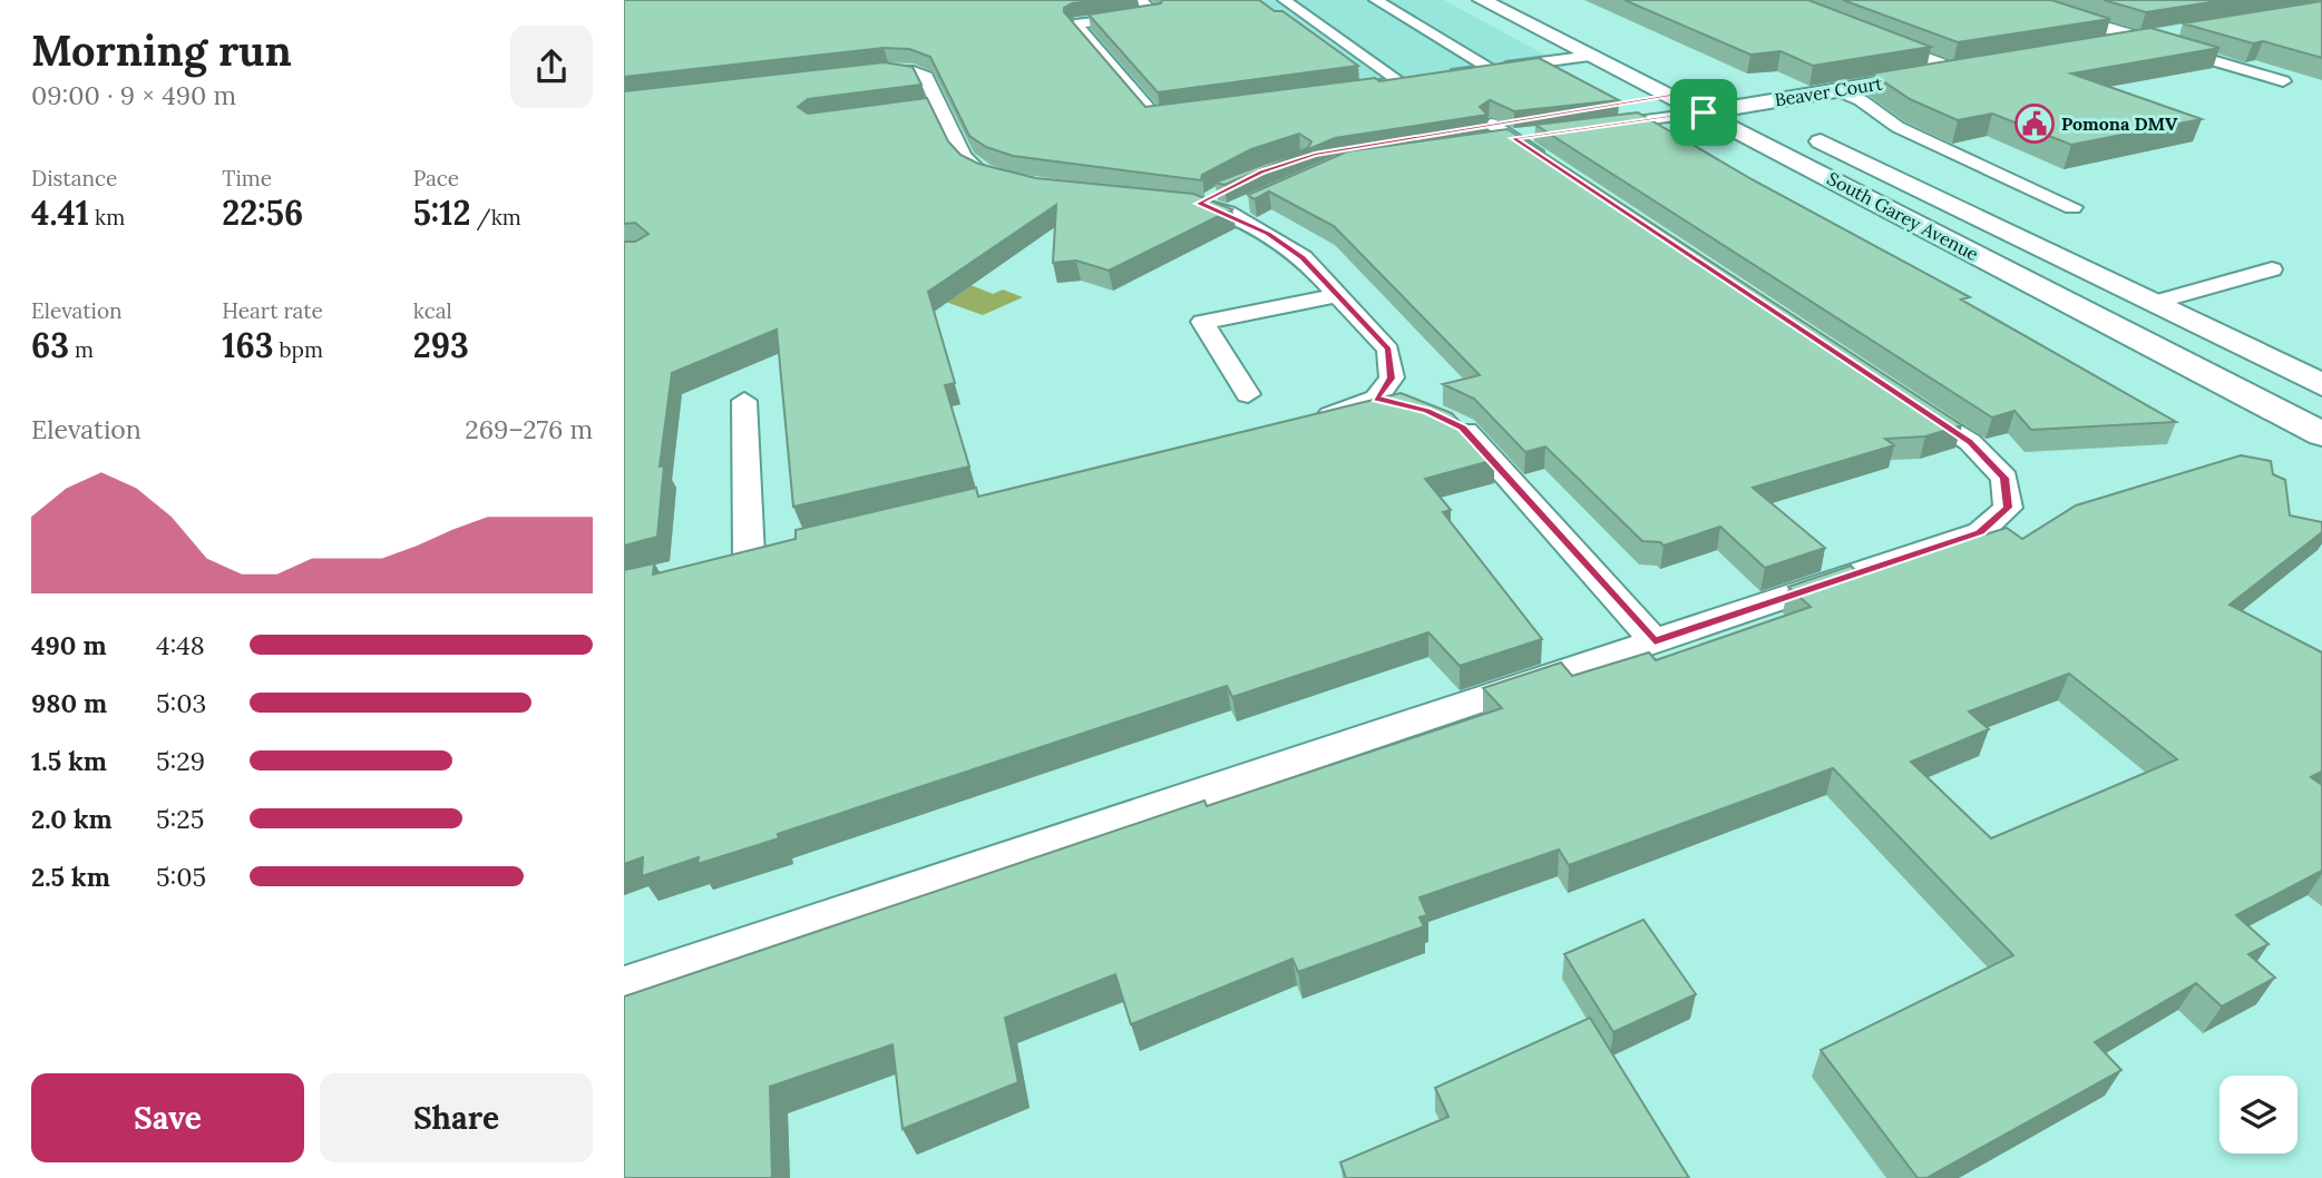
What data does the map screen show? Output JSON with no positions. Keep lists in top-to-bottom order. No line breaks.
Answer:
{"streets":{"main road":["Beaver Court","South Garey Avenue"]},"crossings":[["Beaver Court","South Garey Avenue"]],"places":{"public building":["Pomona DMV"]},"page":{"heading":["Morning run","09:00 · 9 × 490 m"],"stats":[["Distance","4.41 km"],["Time","22:56"],["Pace","5:12 /km"],["Elevation","63 m"],["Heart rate","163 bpm"],["kcal","293"]],"chart":["Elevation","269–276 m"],"list":[{"name":"490 m","note":"4:48"},{"name":"980 m","note":"5:03"},{"name":"1.5 km","note":"5:29"},{"name":"2.0 km","note":"5:25"},{"name":"2.5 km","note":"5:05"}],"buttons":["Save","Share"]}}
